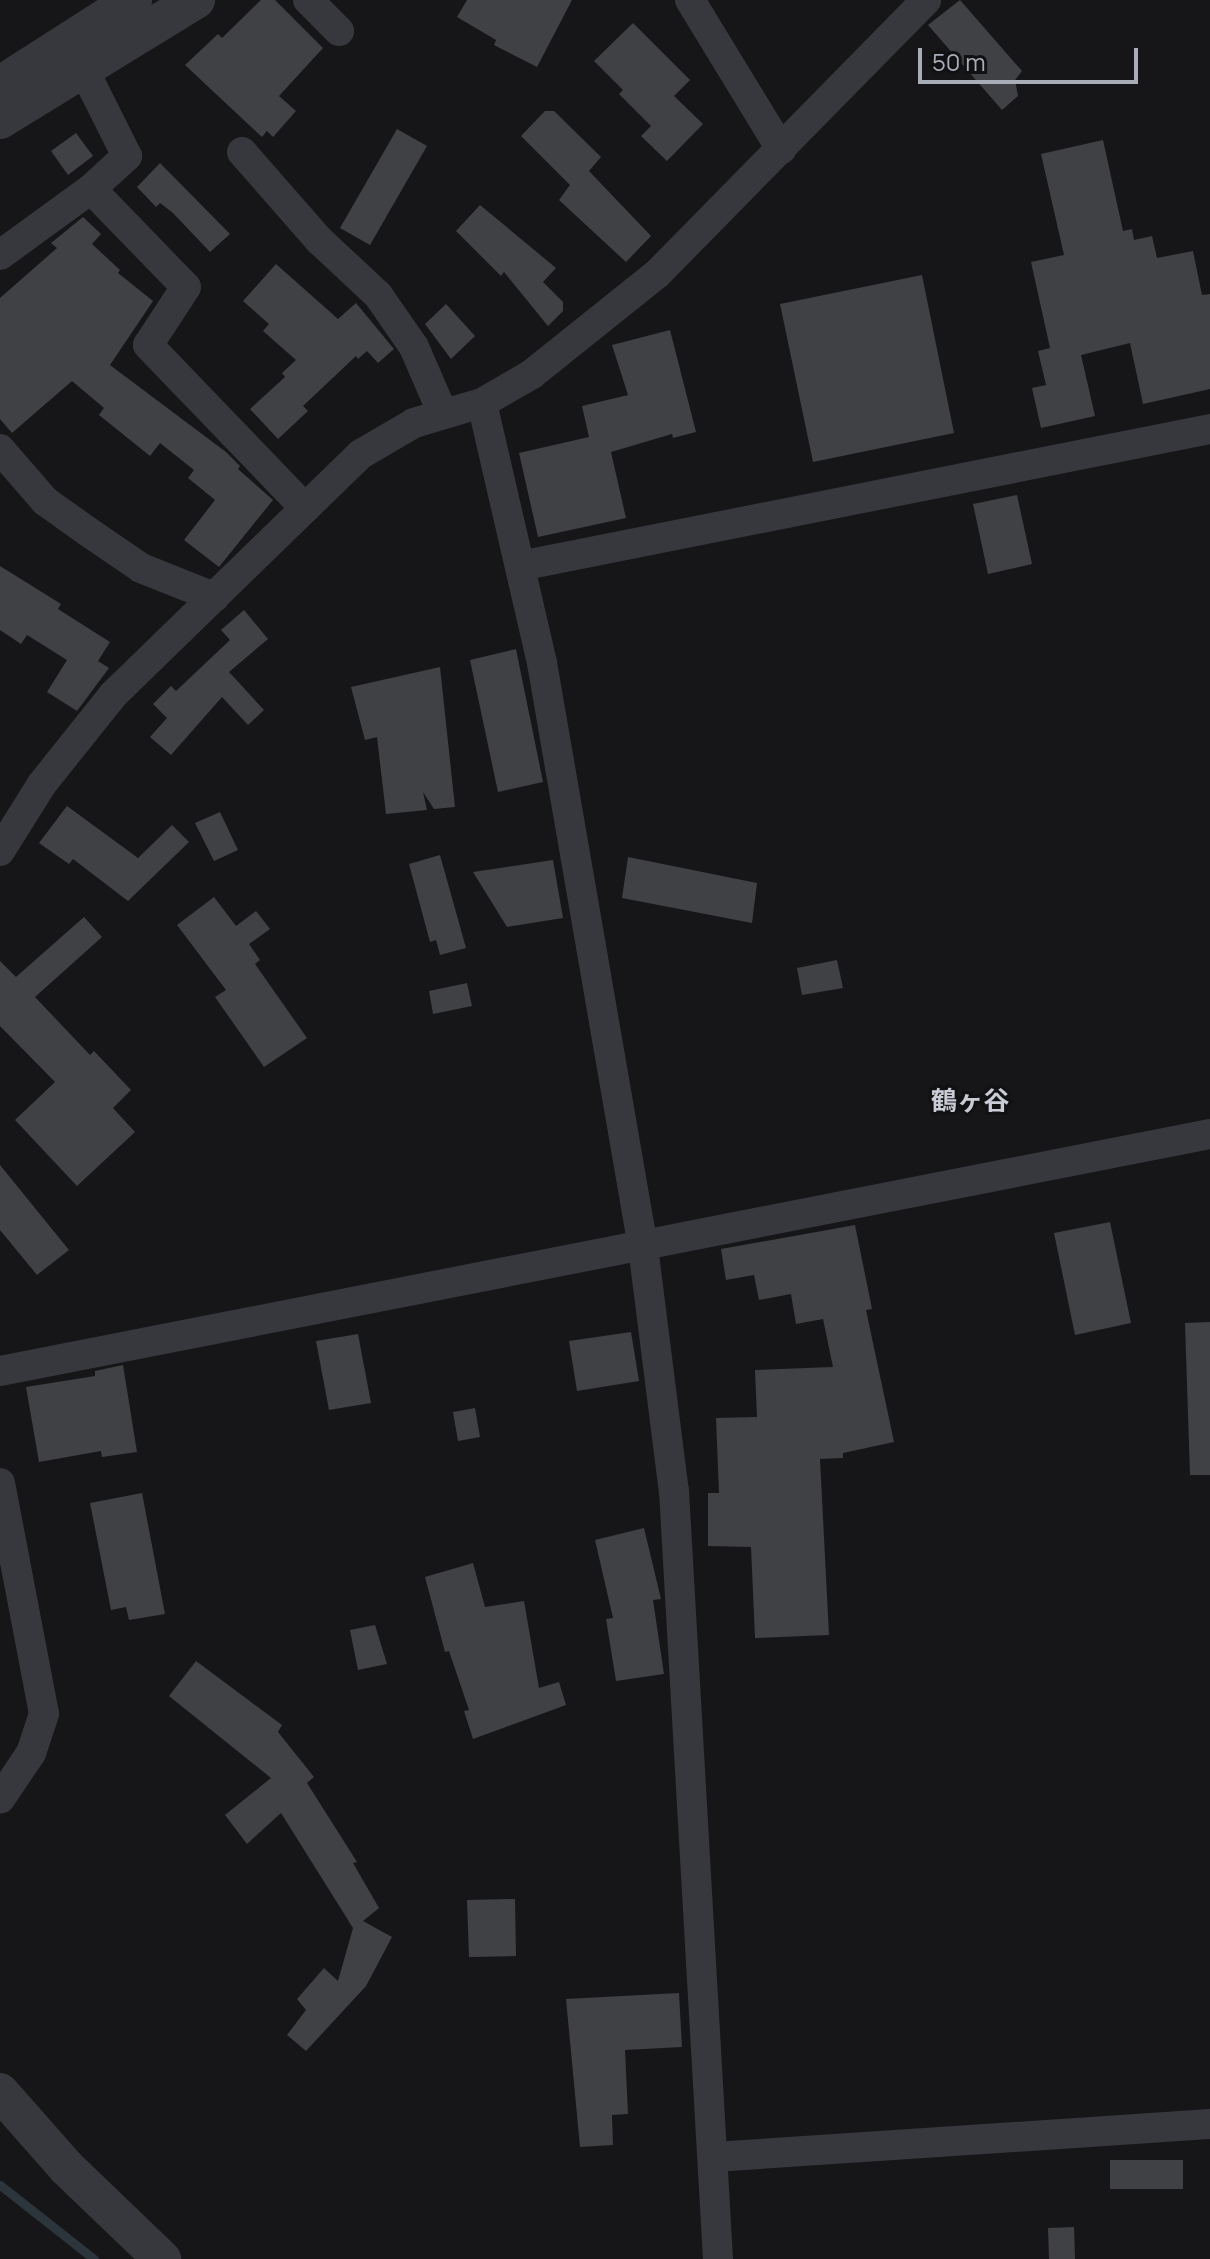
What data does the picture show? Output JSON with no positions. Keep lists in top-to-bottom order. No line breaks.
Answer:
{"districts":["鶴ヶ谷"],"scale_bar":"50 m"}
